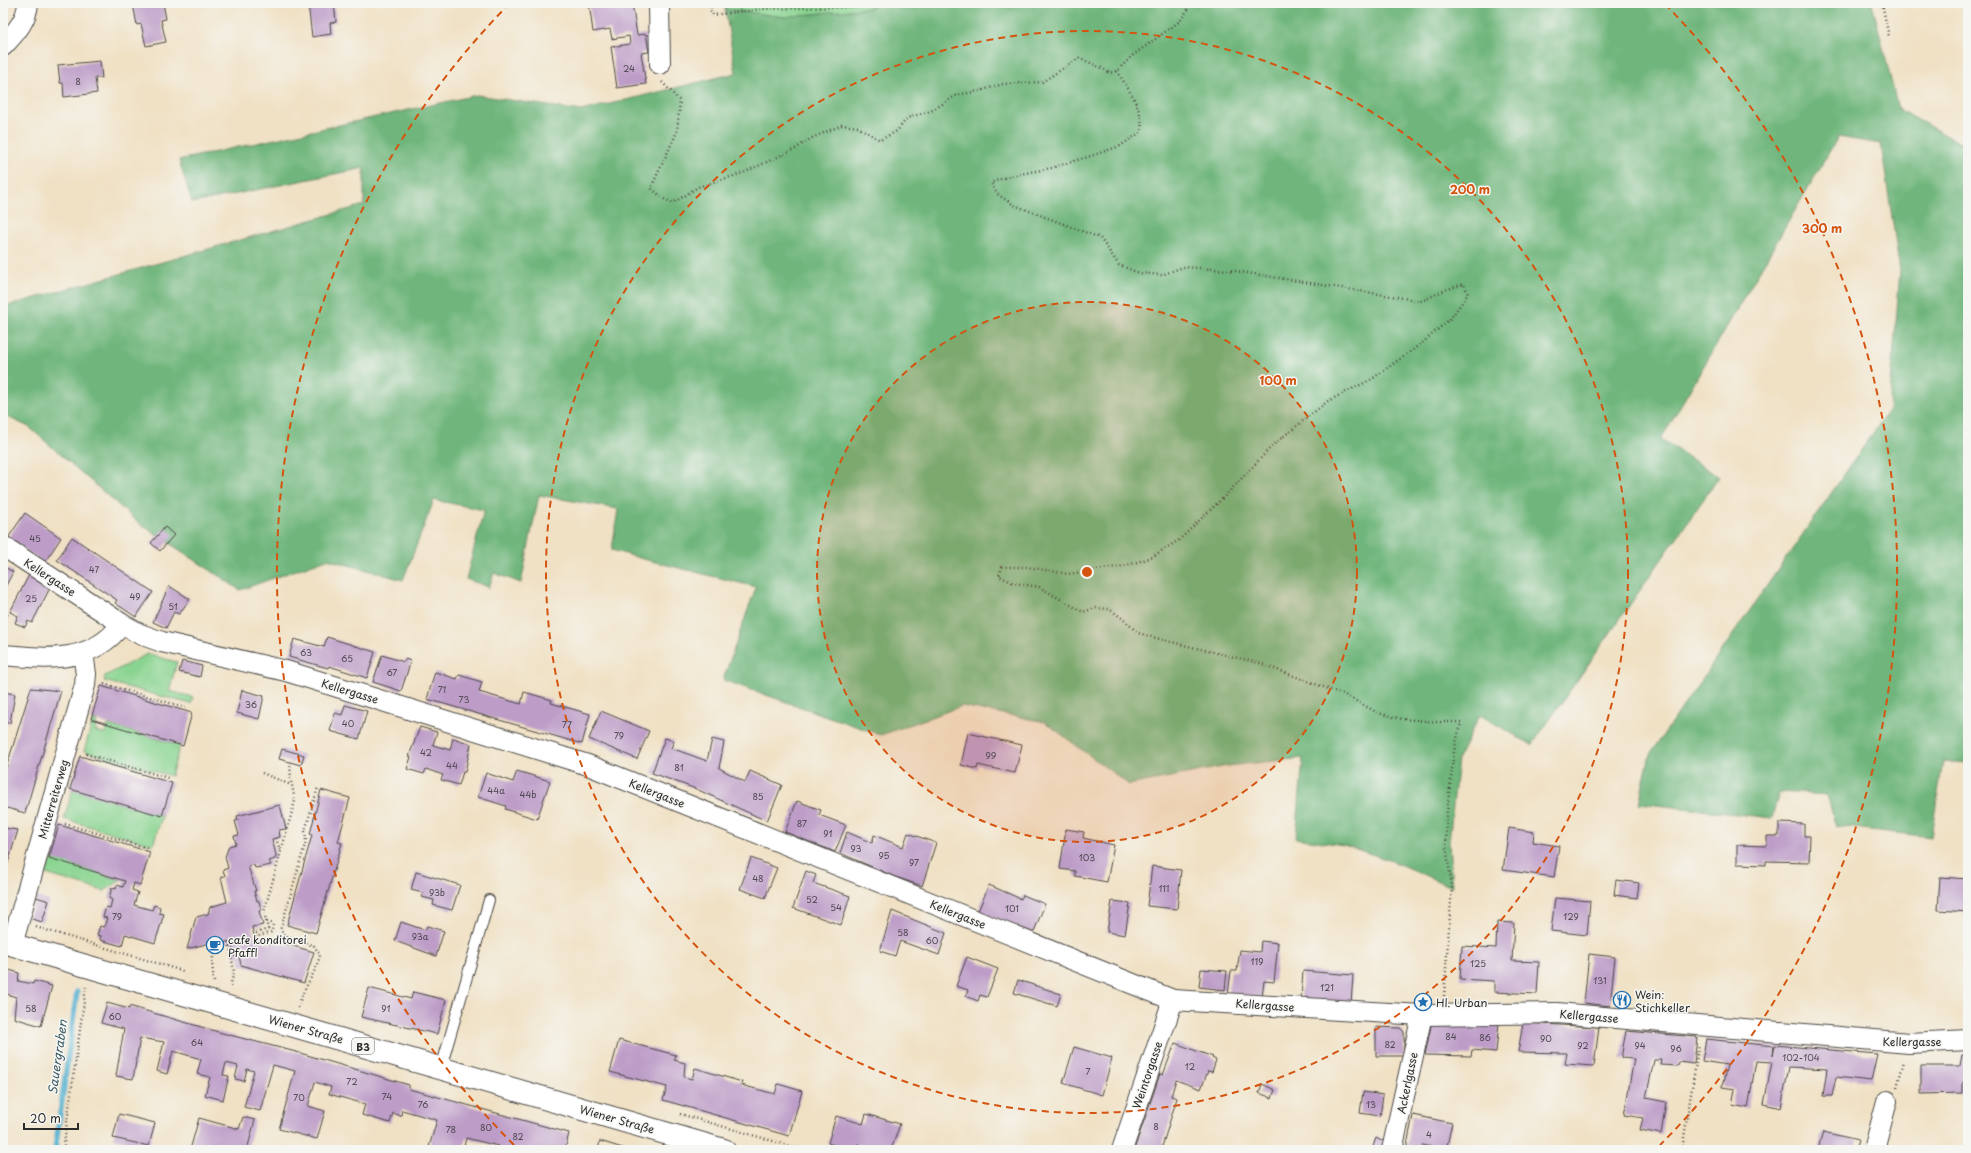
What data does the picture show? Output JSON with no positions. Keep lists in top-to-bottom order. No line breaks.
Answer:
{"streets":{"main road":["Wiener Straße","B3"],"street":["Kellergasse","Mitterreiterweg","Weintorgasse","Ackerlgasse"]},"crossings":[["Kellergasse","Weintorgasse"],["Kellergasse","Ackerlgasse"],["Mitterreiterweg","Wiener Straße"]],"water":["Sauergraben"],"places":{"cafe":["cafe konditorei Pfaffl"],"restaurant":["Wein: Stichkeller"],"place":["Hl. Urban"]},"house_numbers":["24","8","45","47","49","25","51","63","65","67","71","73","36","40","77","79","42","99","44","81","44a","44b","85","87","91","93","95","103","97","48","111","93b","52","54","101","79","129","58","93a","60","119","125","131","121","58","91","60","84","86","90","64","82","92","94","96","102-104","12","7","72","74","70","76","13","8","80","78","4","82"],"scale_bar":"20 m","rings":["200 m","300 m","100 m"]}
